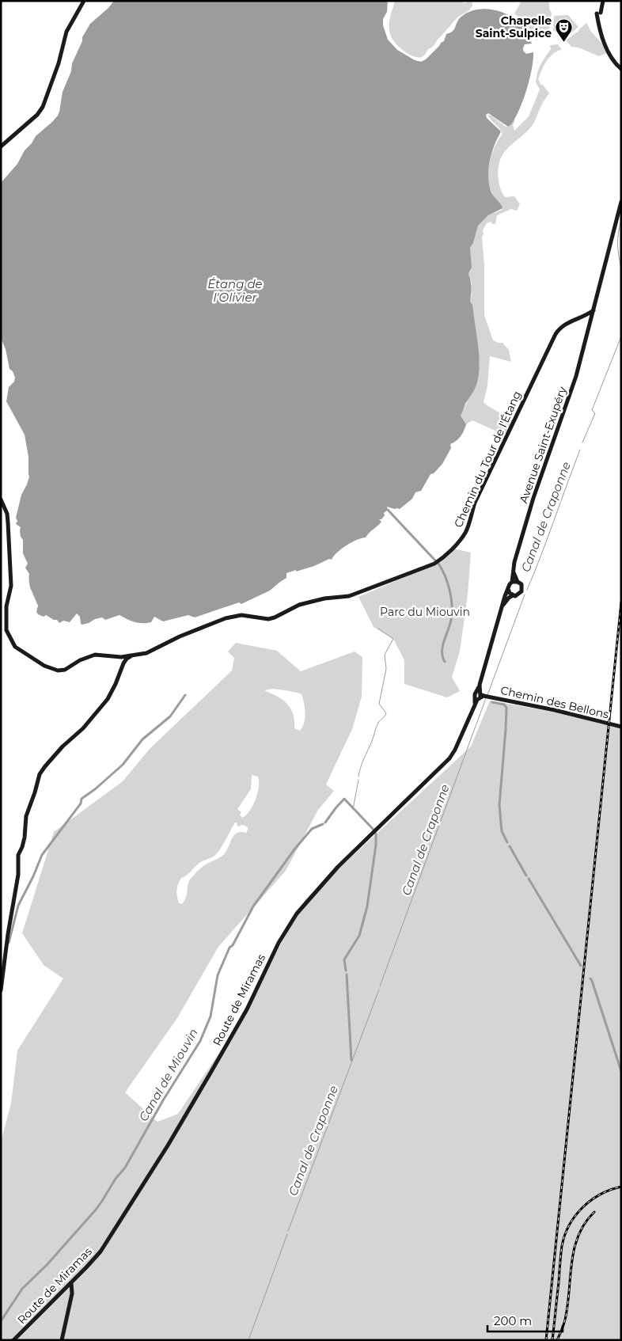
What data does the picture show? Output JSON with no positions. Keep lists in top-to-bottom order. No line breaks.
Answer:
{"streets":{"main road":["Avenue Saint-Exupéry","Chemin du Tour de l'Étang","Chemin des Bellons","Route de Miramas"]},"crossings":[["Avenue Saint-Exupéry","Chemin du Tour de l'Étang"],["Chemin des Bellons","Route de Miramas"]],"water":["Étang de l'Olivier","Canal de Craponne","Canal de Miouvin"],"parks":["Parc du Miouvin"],"places":{"theatre":["Chapelle Saint-Sulpice"]},"scale_bar":"200 m"}
